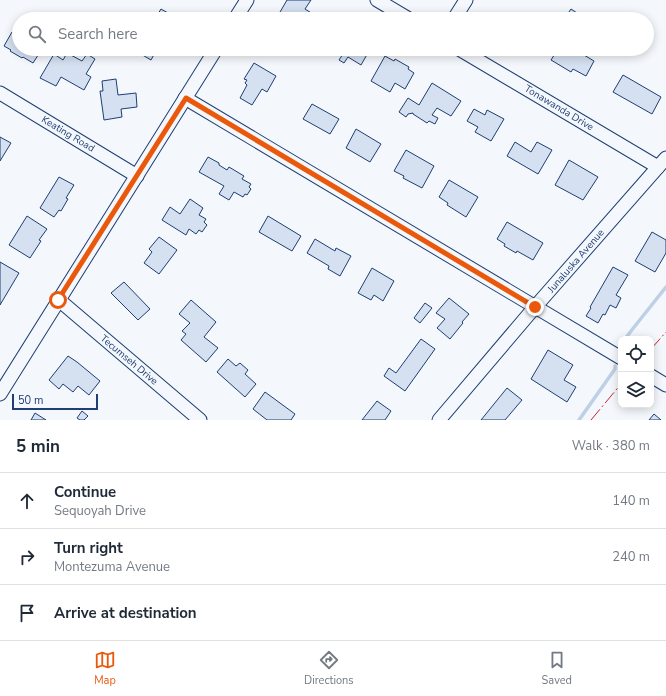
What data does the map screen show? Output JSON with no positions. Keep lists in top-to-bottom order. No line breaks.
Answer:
{"streets":{"street":["Tonawanda Drive","Keating Road","Junaluska Avenue","Tecumseh Drive"]},"crossings":[["Tonawanda Drive","Junaluska Avenue"]],"scale_bar":"50 m","page":{"search":"Search here","scale":"50 m","heading":["5 min","Walk · 380 m"],"list":[["Continue","Sequoyah Drive","140 m"],["Turn right","Montezuma Avenue","240 m"],"Arrive at destination"],"nav":["Map","Directions","Saved"]}}
